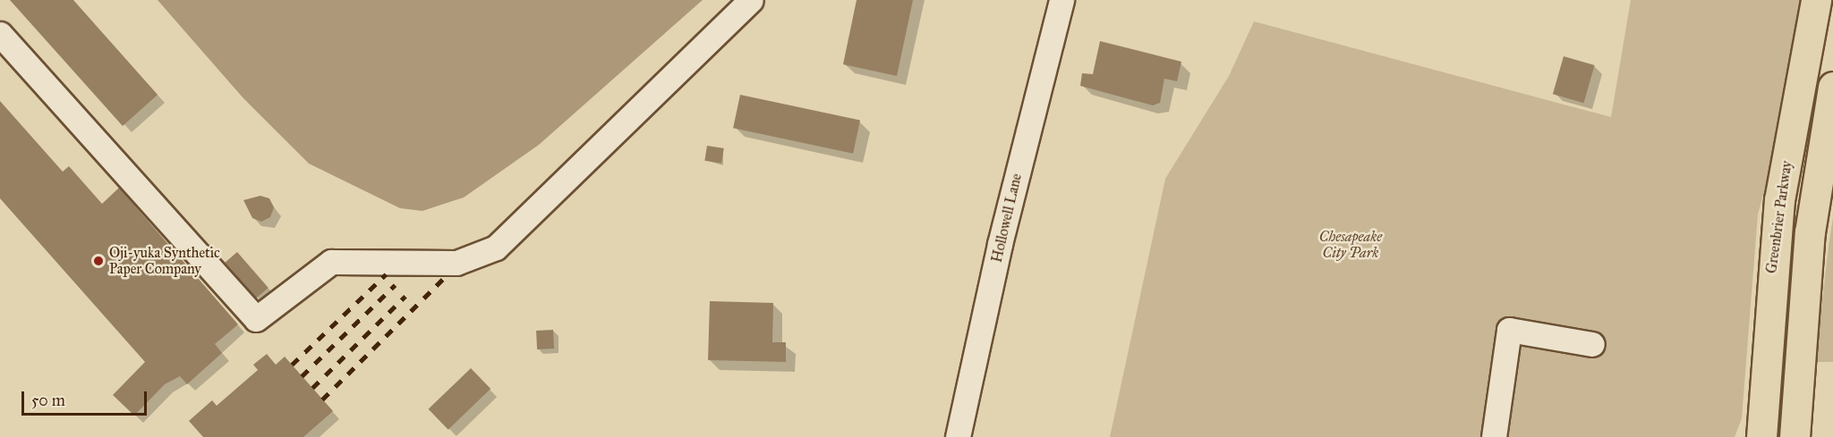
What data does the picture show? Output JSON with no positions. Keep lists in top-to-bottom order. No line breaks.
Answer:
{"streets":{"main road":["Greenbrier Parkway"],"street":["Hollowell Lane"]},"parks":["Chesapeake City Park"],"places":["Oji-yuka Synthetic Paper Company"],"scale_bar":"50 m"}
